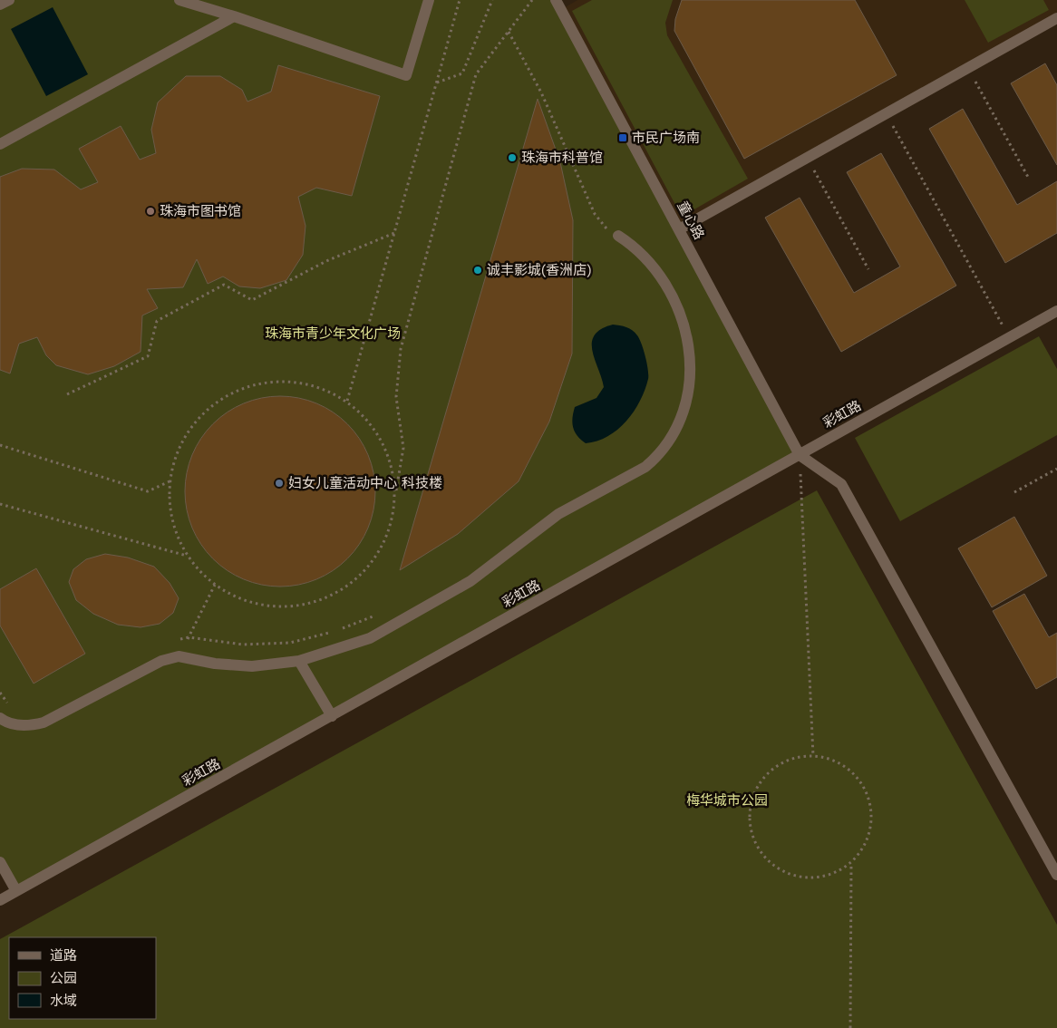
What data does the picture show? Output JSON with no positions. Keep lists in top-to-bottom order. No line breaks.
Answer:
{"streets":{"street":["童心路","彩虹路"]},"crossings":[["童心路","彩虹路"]],"parks":["珠海市青少年文化广场","梅华城市公园"],"places":{"transit":["市民广场南"],"other":["珠海市科普馆","珠海市图书馆","诚丰影城(香洲店)","妇女儿童活动中心 科技楼"]},"legend":["道路","公园","水域"]}
